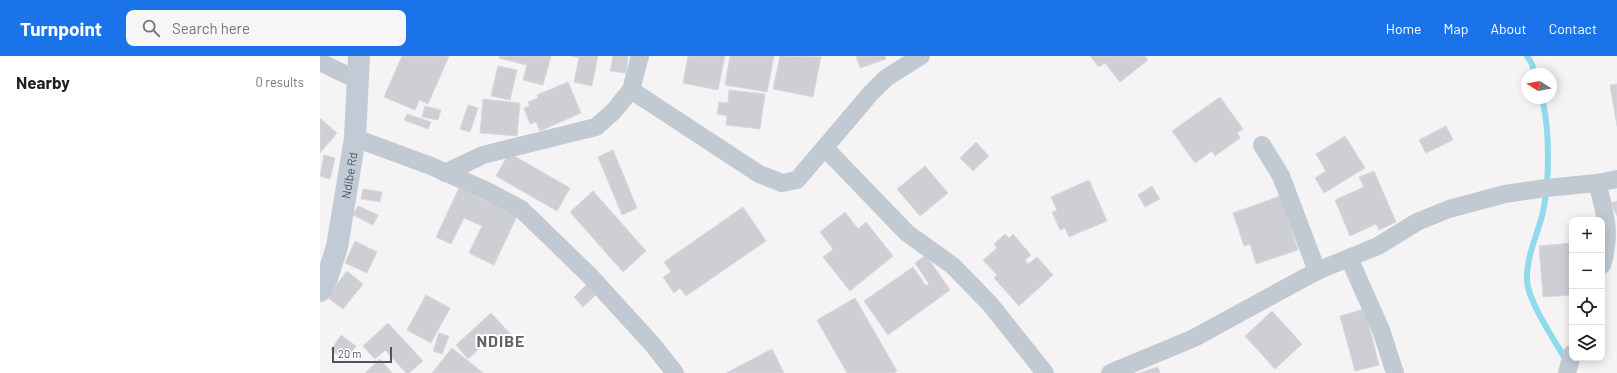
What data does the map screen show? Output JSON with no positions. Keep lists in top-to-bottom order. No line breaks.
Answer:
{"streets":{"street":["Ndibe Rd"]},"districts":["NDIBE"],"scale_bar":"20 m","north":"left","page":{"header":"Turnpoint","search":"Search here","nav":["Home","Map","About","Contact"],"heading":["Nearby","0 results"],"map_buttons":["+","−"],"scale":"20 m"}}
